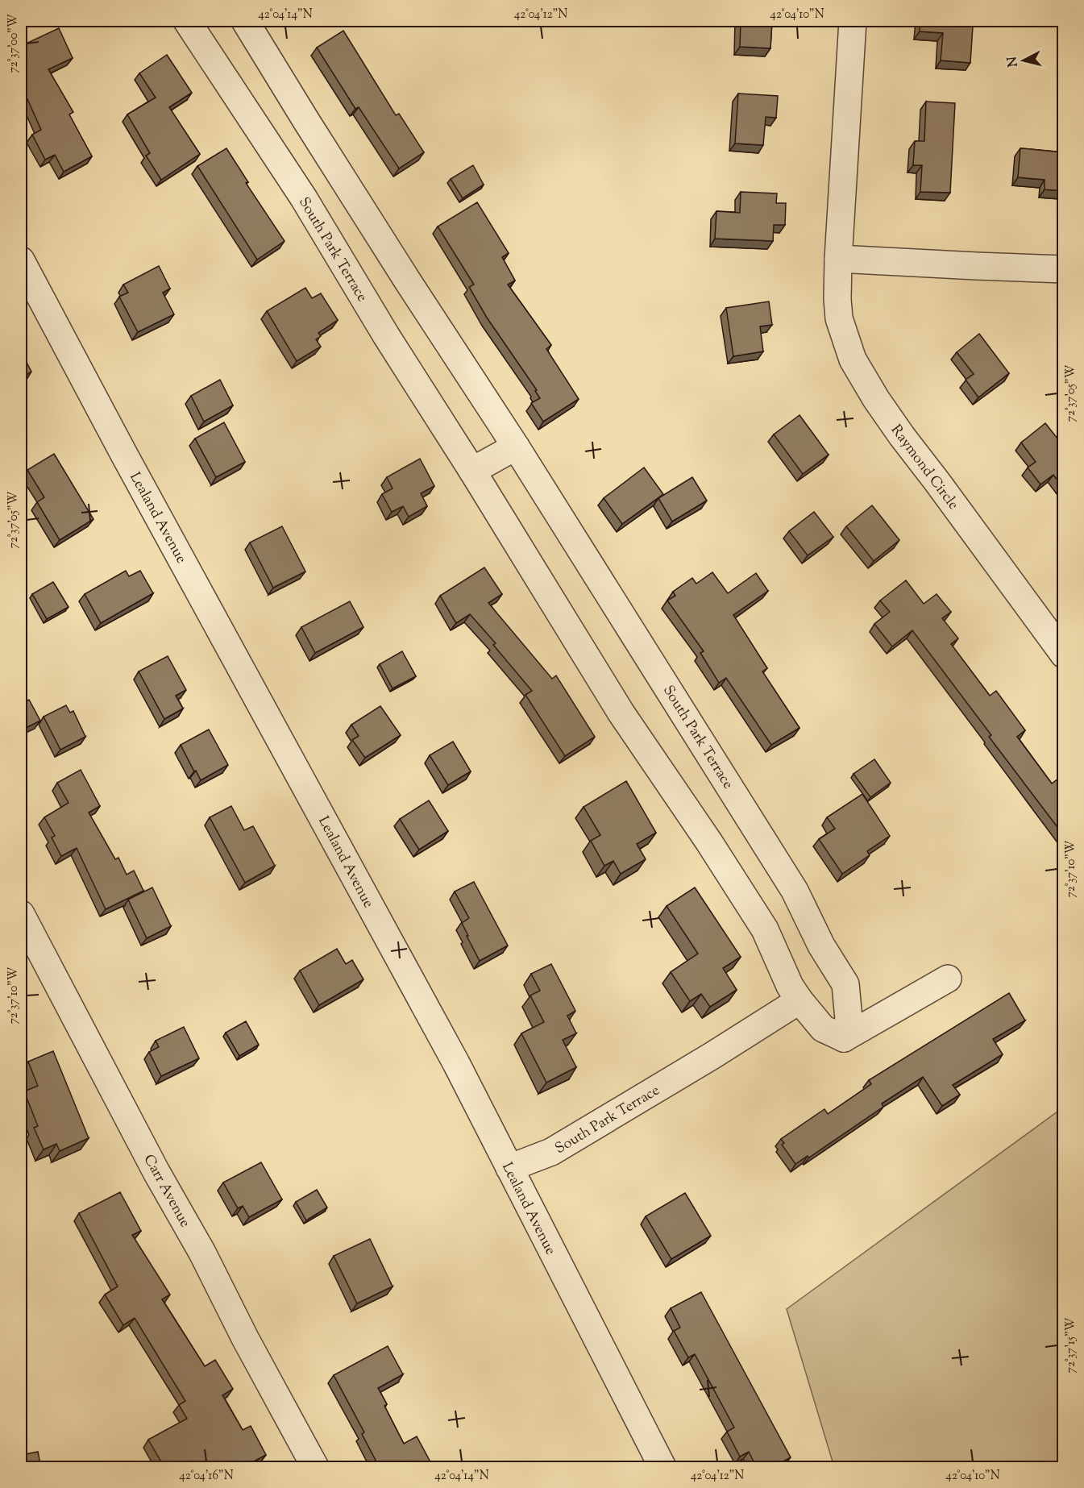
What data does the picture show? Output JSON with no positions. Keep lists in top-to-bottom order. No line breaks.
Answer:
{"streets":{"street":["South Park Terrace","Raymond Circle","Lealand Avenue","Carr Avenue"]},"crossings":[["South Park Terrace","Lealand Avenue"]],"north":"left","coordinates":["42°04'14\"N","42°04'12\"N","42°04'10\"N","72°37'00\"W","72°37'05\"W","72°37'10\"W","72°37'15\"W","42°04'16\"N"]}
